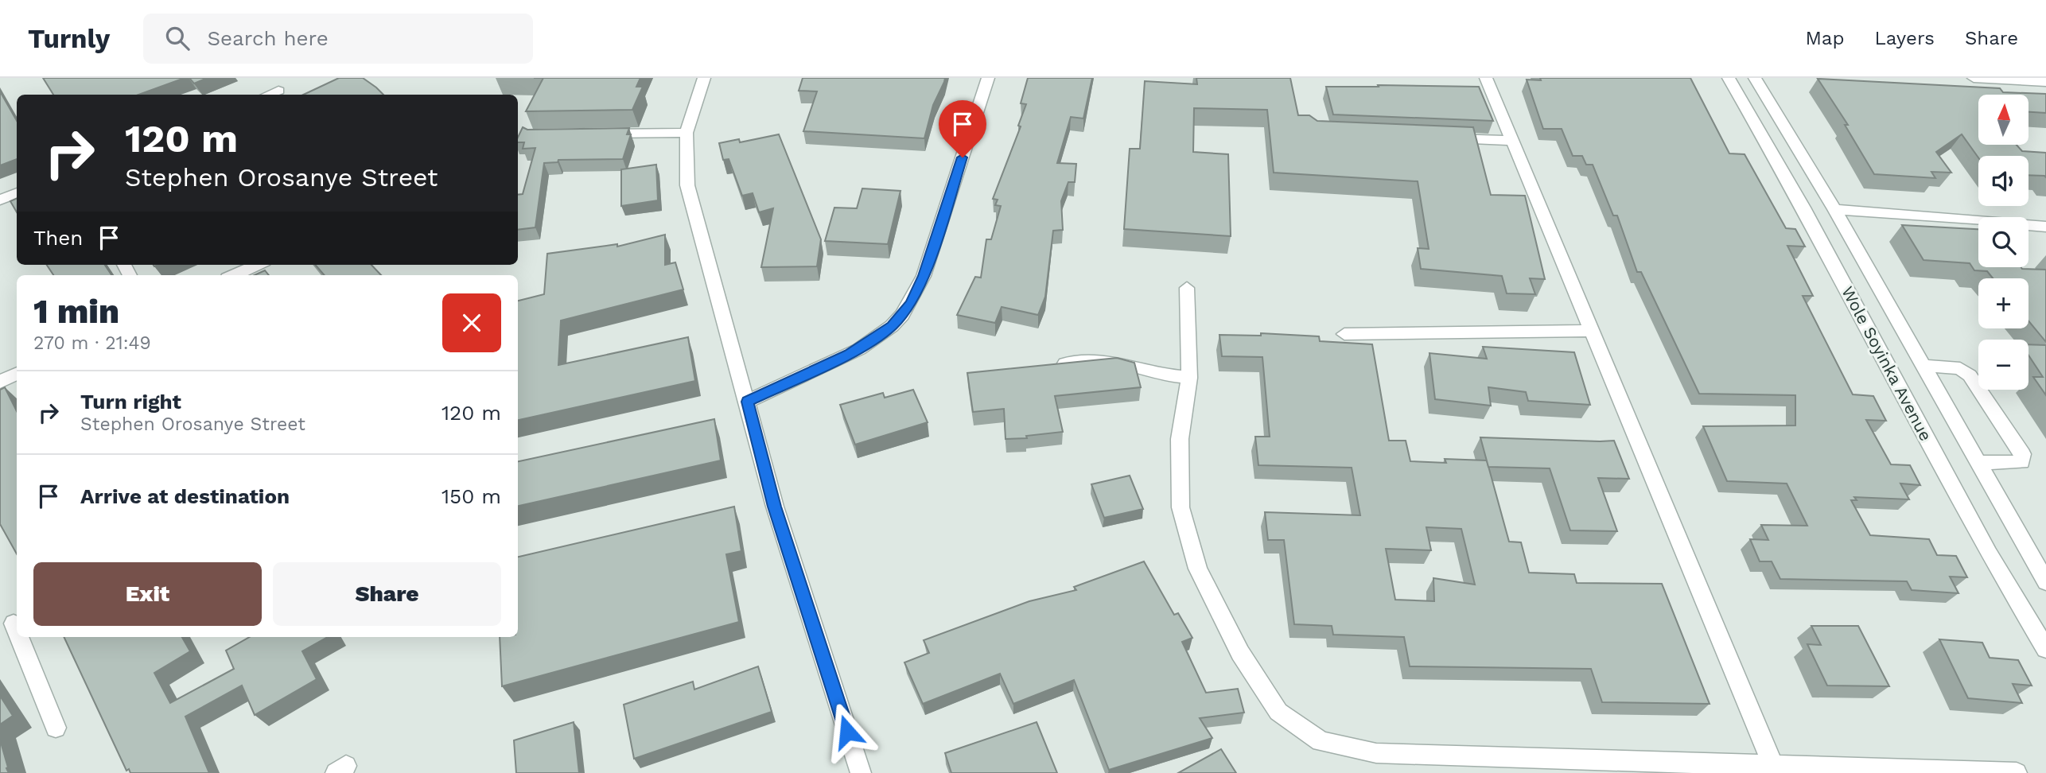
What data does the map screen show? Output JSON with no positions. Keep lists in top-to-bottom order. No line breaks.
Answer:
{"streets":{"street":["Wole Soyinka Avenue"]},"north":"top","page":{"header":"Turnly","search":"Search here","nav":["Map","Layers","Share"],"map_buttons":["+","−"],"turn":["120 m","Stephen Orosanye Street"],"then":"Then","heading":["1 min","270 m · 21:49"],"list":[{"name":"Turn right","note":"Stephen Orosanye Street","value":"120 m"},{"name":"Arrive at destination","value":"150 m"}],"buttons":["Exit","Share"]}}
